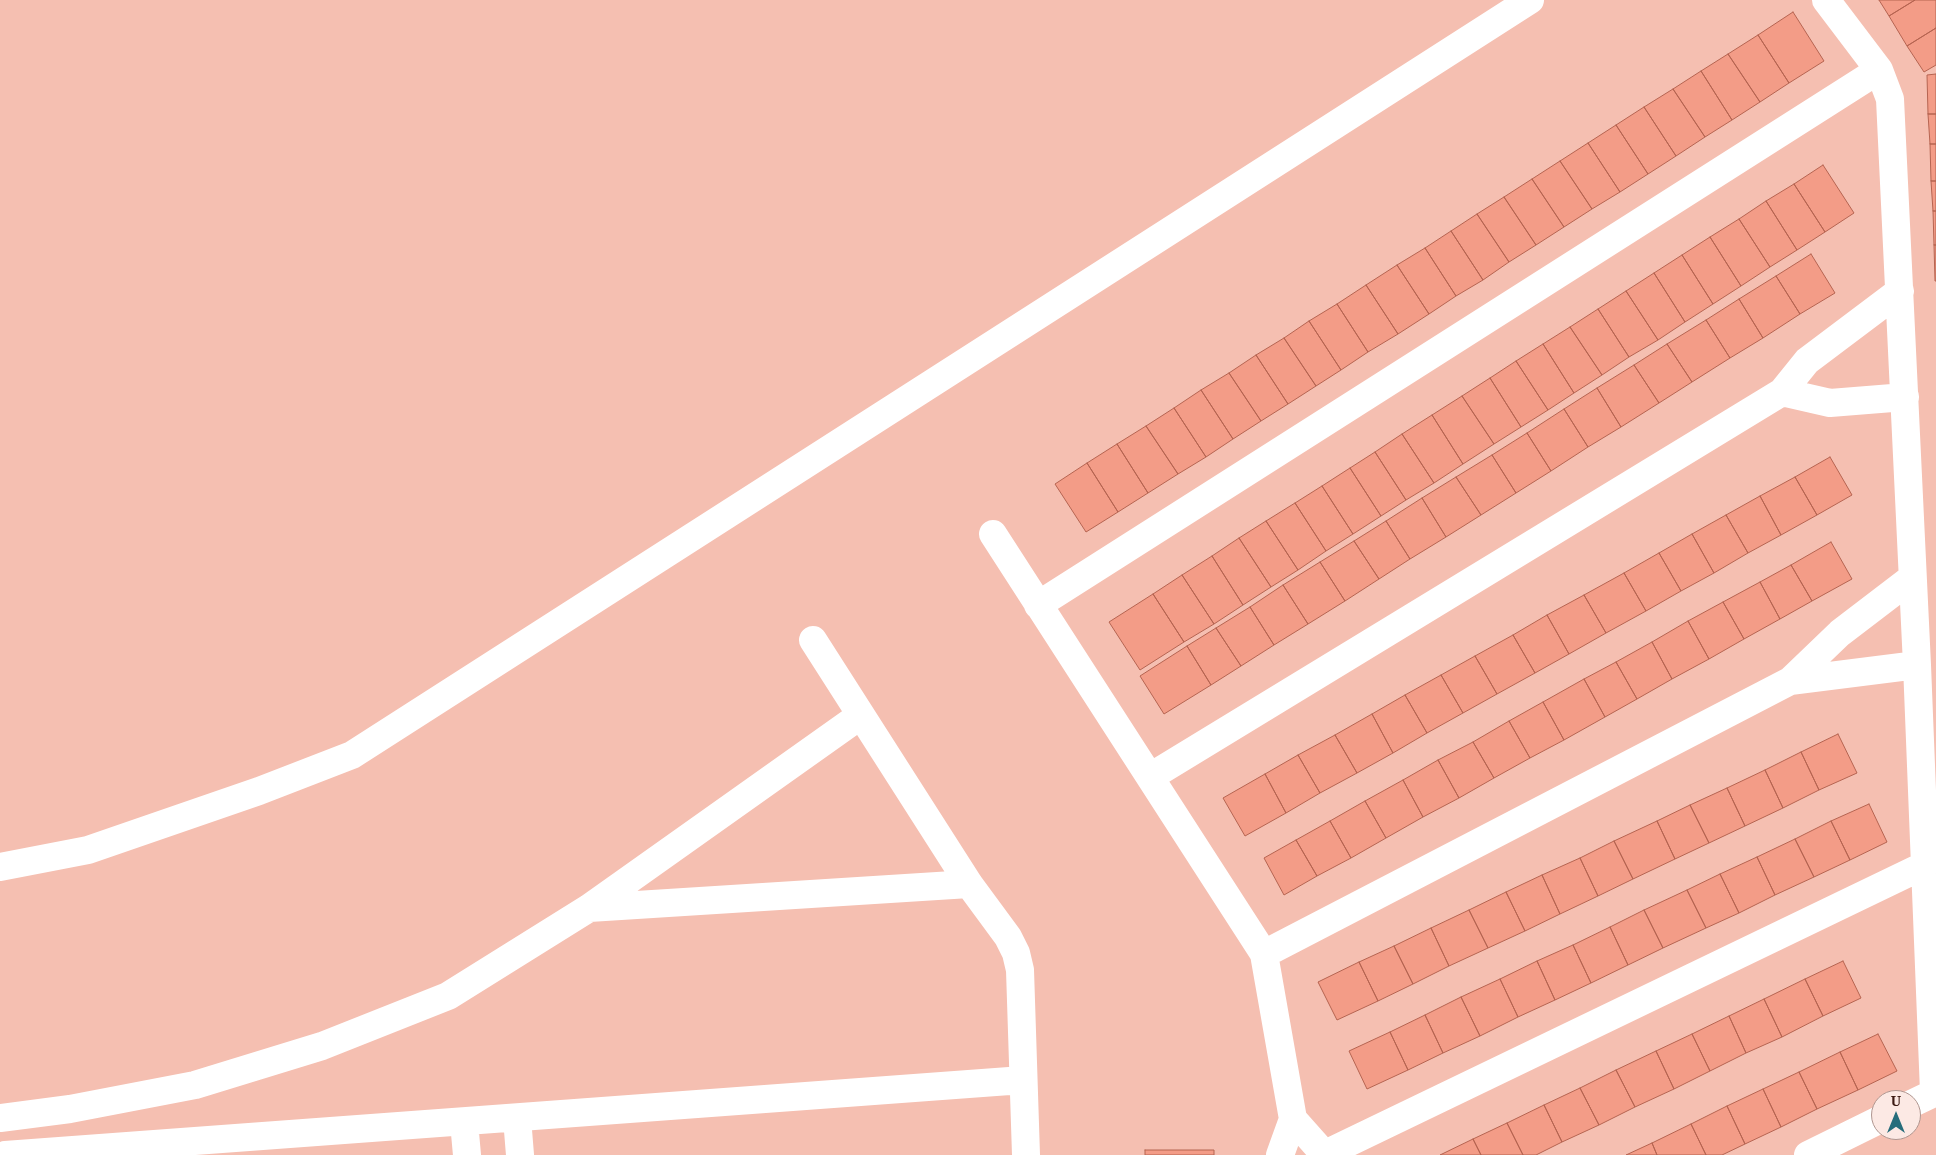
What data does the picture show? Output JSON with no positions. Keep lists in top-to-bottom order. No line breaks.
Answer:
{"north":"top"}
